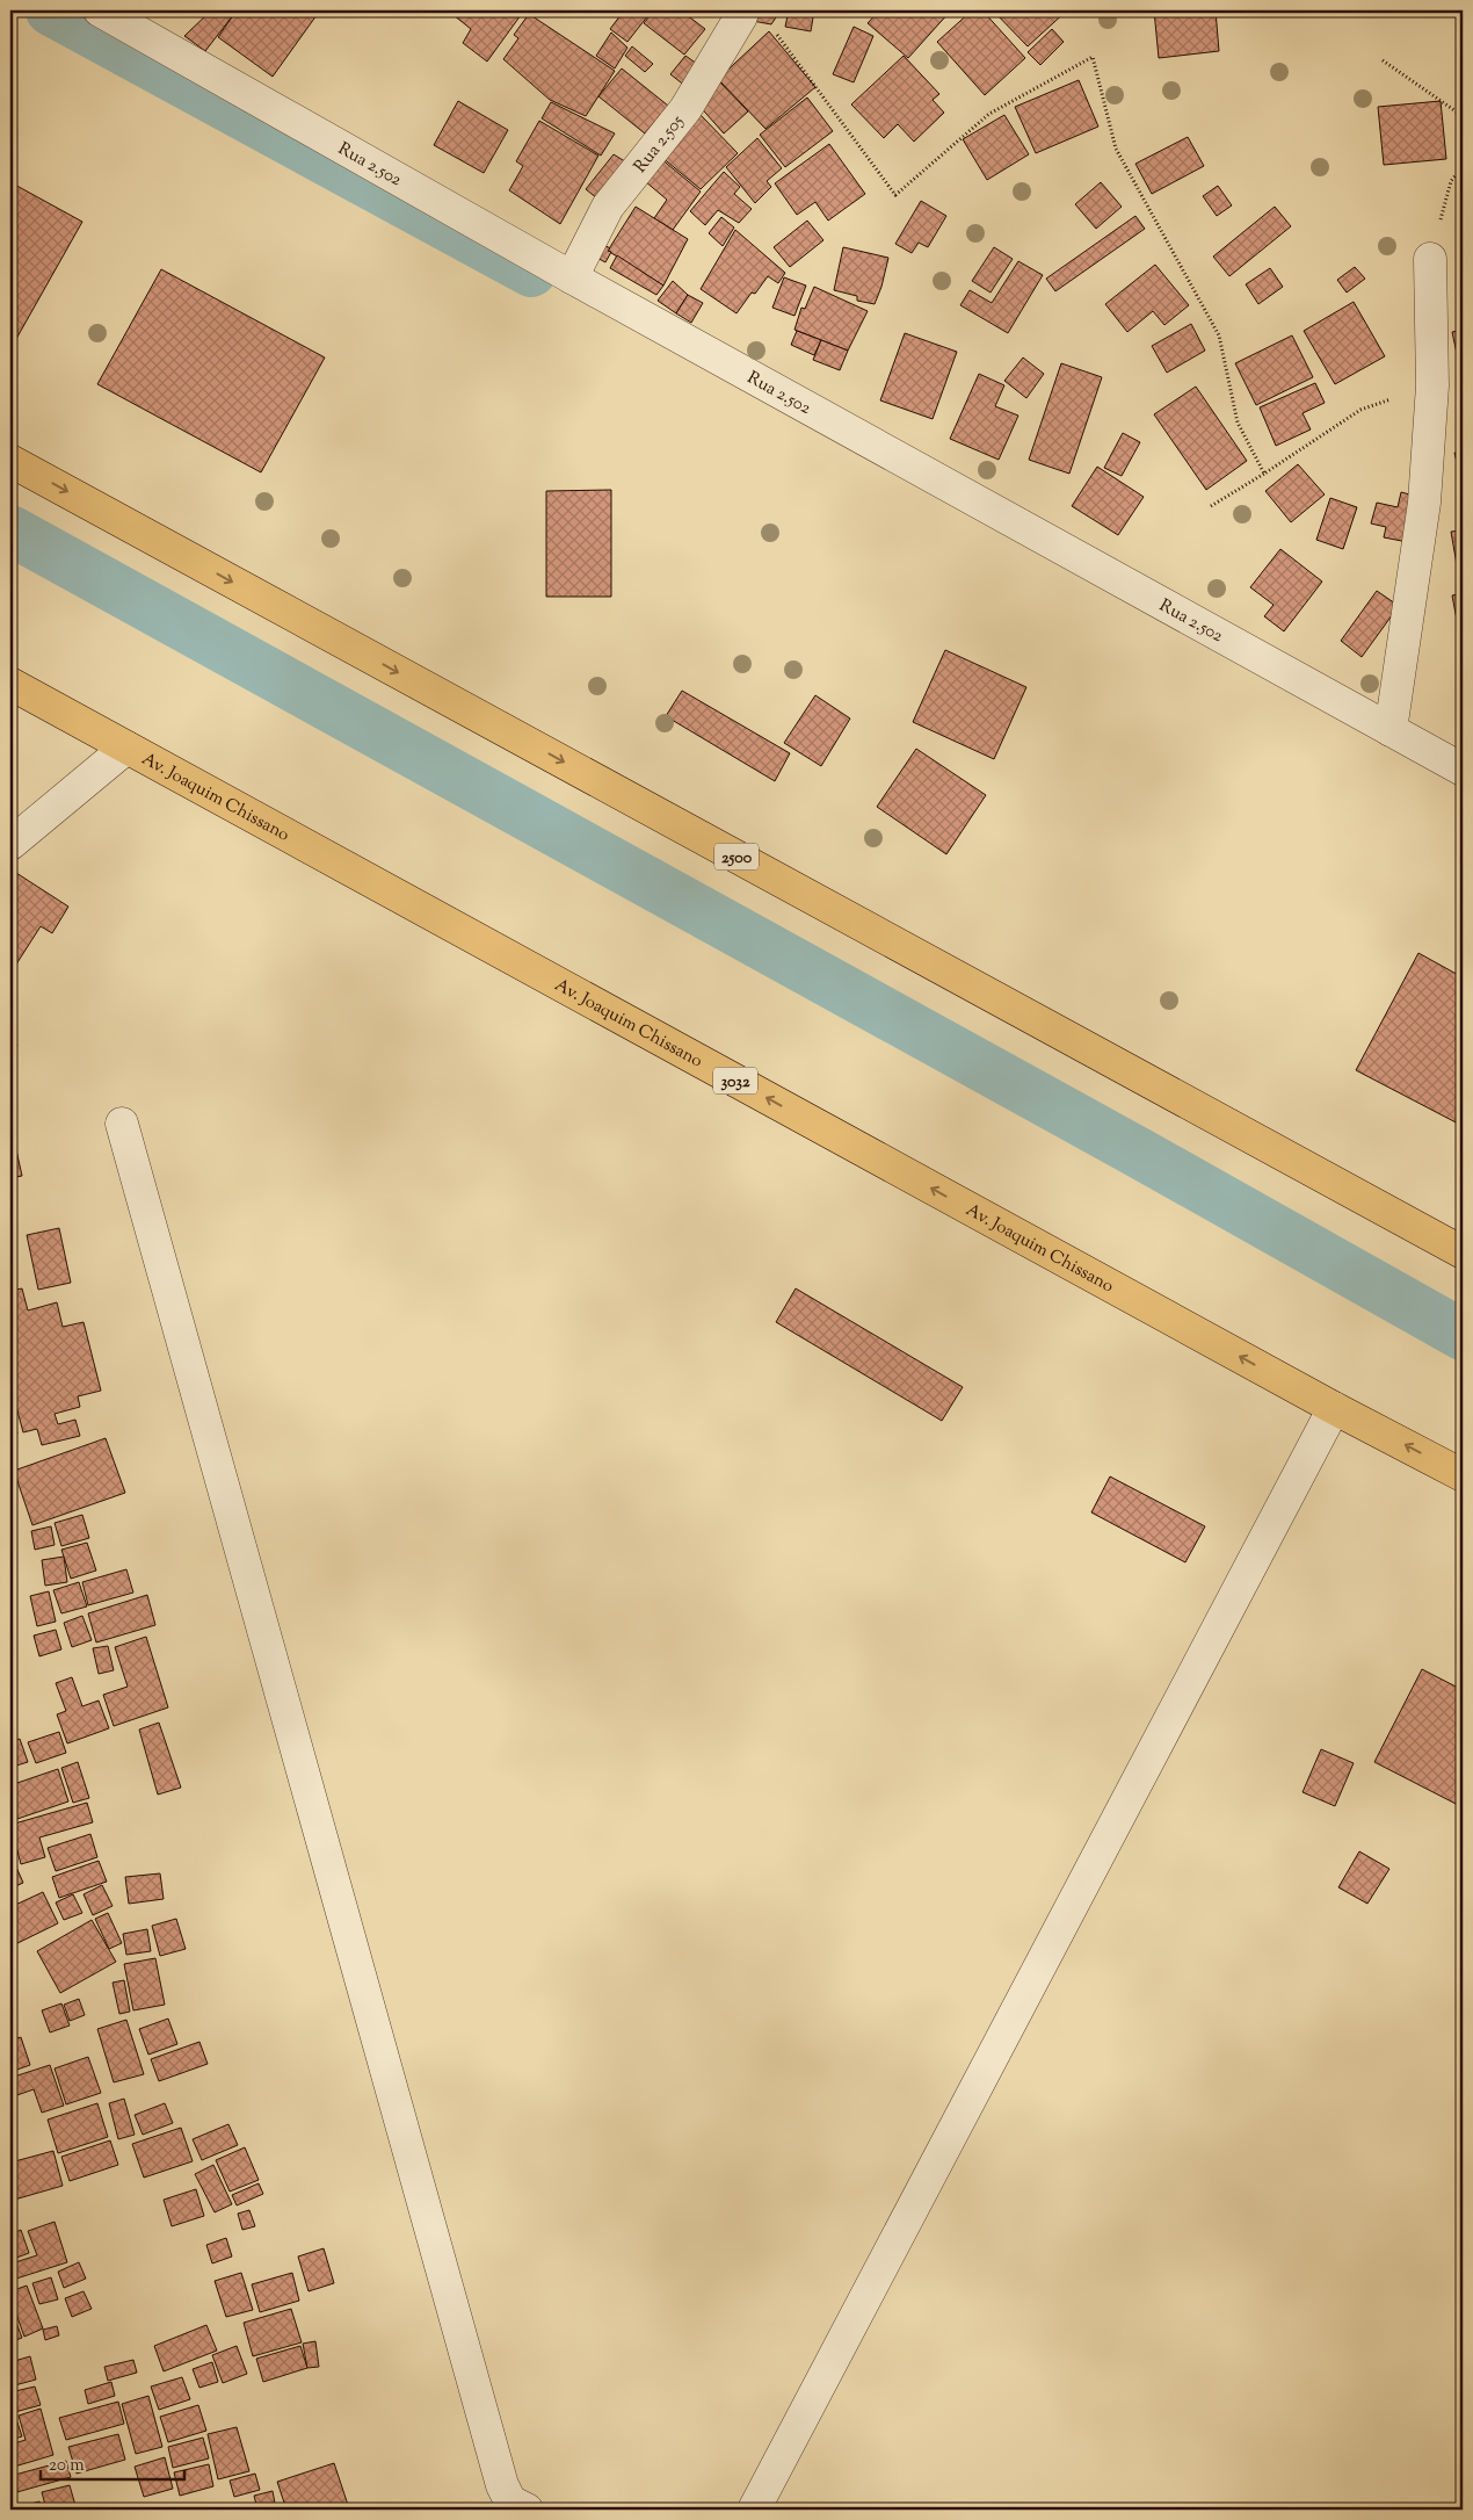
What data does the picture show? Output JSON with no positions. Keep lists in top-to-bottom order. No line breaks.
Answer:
{"streets":{"main road":["Av. Joaquim Chissano","2500","3032"],"street":["Rua 2.505","Rua 2.502"]},"crossings":[["Rua 2.505","Rua 2.502"]],"scale_bar":"20 m"}
